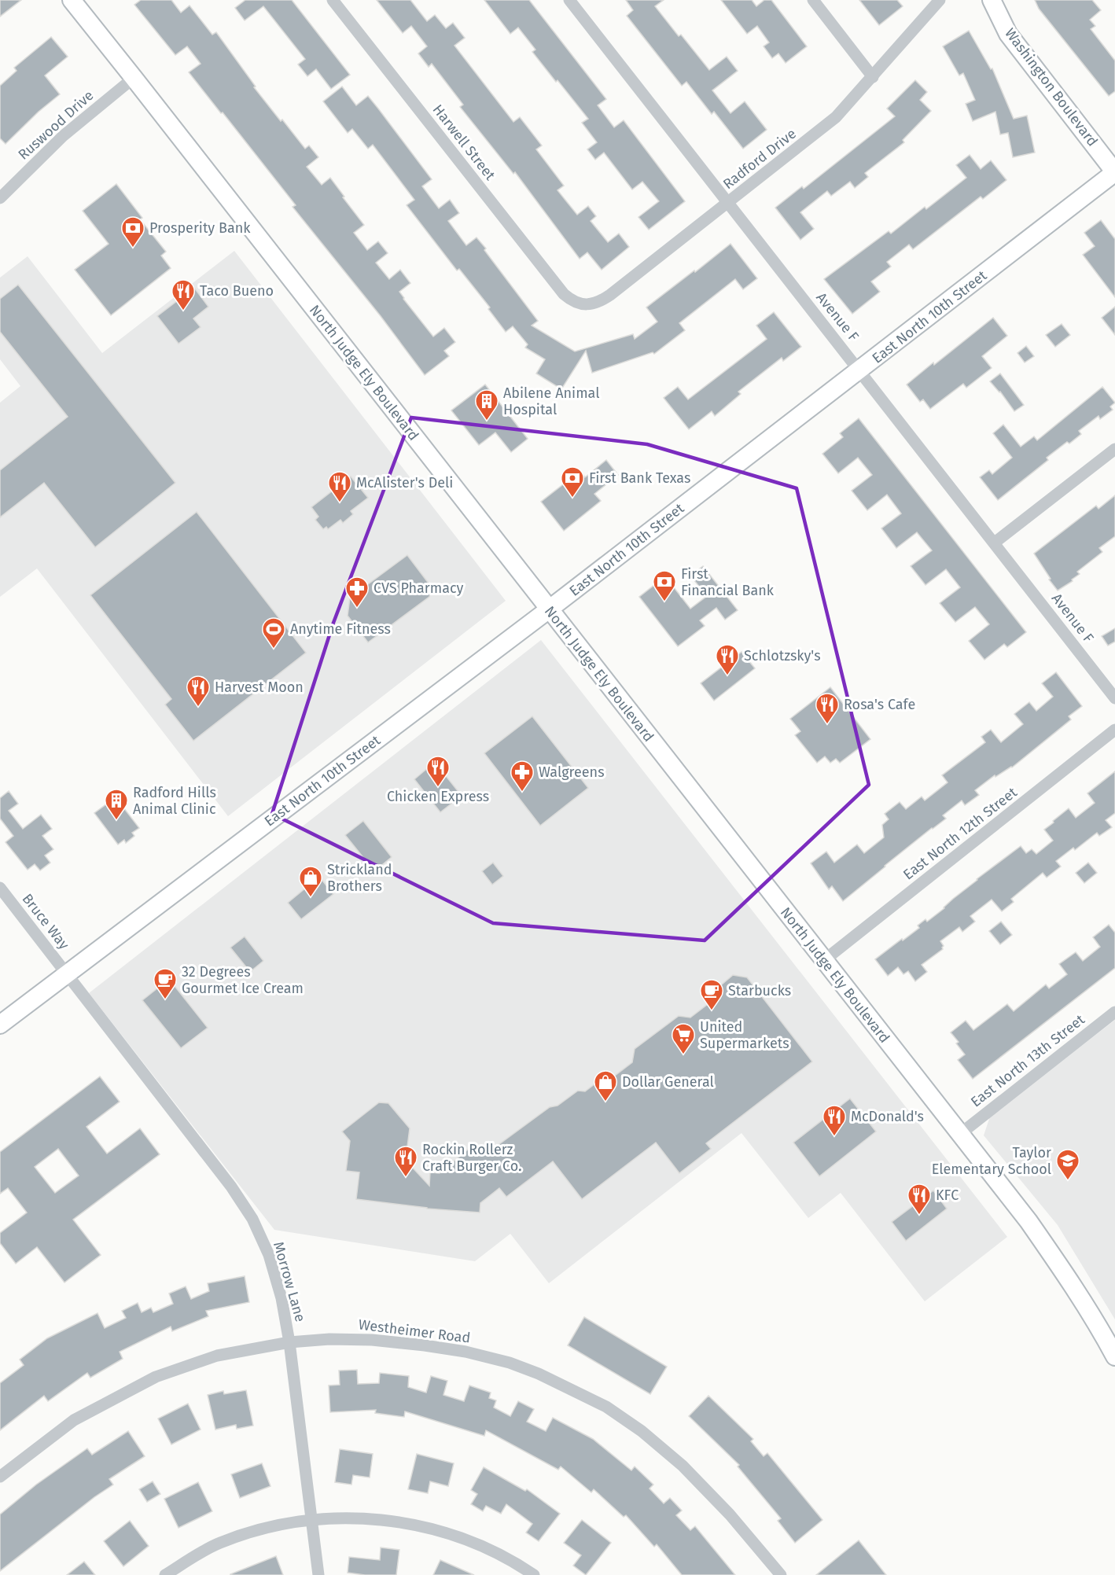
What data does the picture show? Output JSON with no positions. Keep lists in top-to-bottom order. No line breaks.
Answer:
{"streets":{"main road":["Washington Boulevard","East North 10th Street","North Judge Ely Boulevard"],"street":["Ruswood Drive","Harwell Street","Radford Drive","Avenue F","East North 12th Street","Bruce Way","East North 13th Street","Morrow Lane","Westheimer Road"]},"crossings":[["Washington Boulevard","East North 10th Street"],["Ruswood Drive","North Judge Ely Boulevard"],["Harwell Street","Radford Drive"],["Radford Drive","Avenue F"],["Avenue F","East North 10th Street"],["East North 10th Street","North Judge Ely Boulevard"],["East North 10th Street","Bruce Way"],["East North 10th Street","Morrow Lane"],["North Judge Ely Boulevard","East North 12th Street"],["North Judge Ely Boulevard","East North 13th Street"],["Bruce Way","Morrow Lane"],["Morrow Lane","Westheimer Road"]],"places":{"bank":["Prosperity Bank","First Bank Texas","First Financial Bank"],"restaurant":["Taco Bueno","McAlister's Deli","Schlotzsky's","Harvest Moon","Rosa's Cafe","Chicken Express","McDonald's","Rockin Rollerz Craft Burger Co.","KFC"],"building":["Abilene Animal Hospital","Radford Hills Animal Clinic"],"pharmacy":["CVS Pharmacy","Walgreens"],"sports":["Anytime Fitness"],"shop":["Strickland Brothers","Dollar General"],"cafe":["32 Degrees Gourmet Ice Cream","Starbucks"],"supermarket":["United Supermarkets"],"school or university":["Taylor Elementary School"]}}
